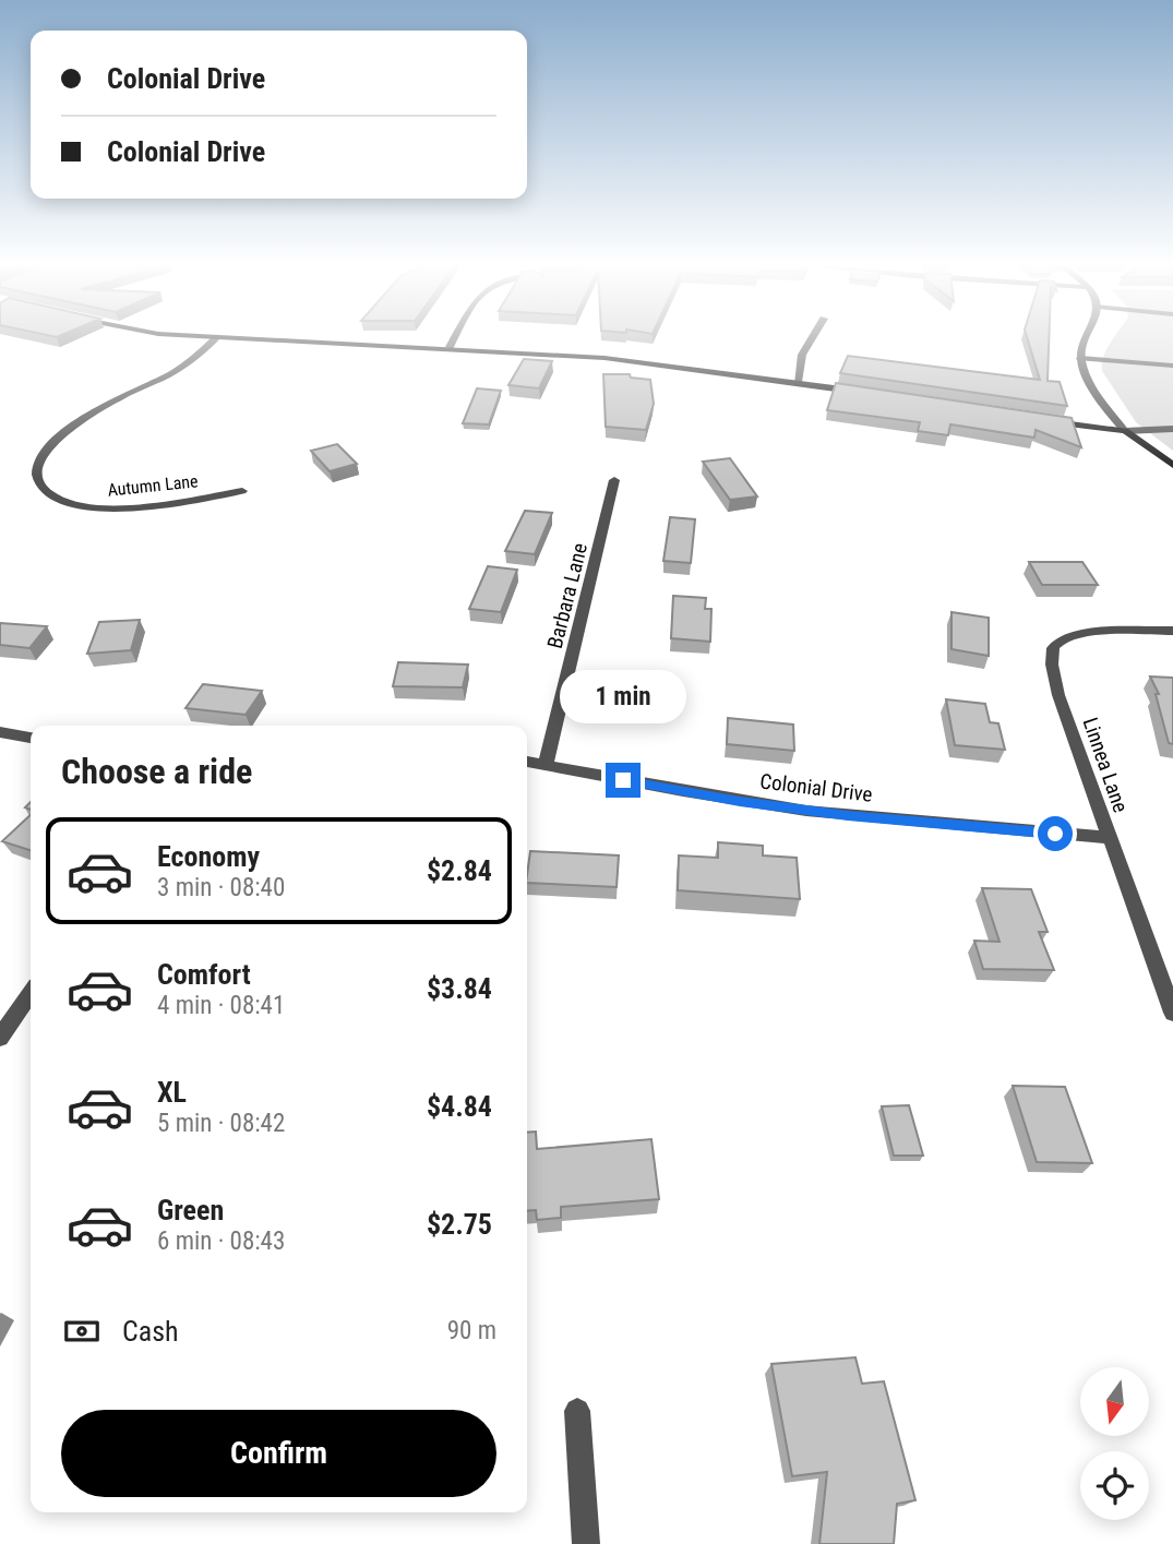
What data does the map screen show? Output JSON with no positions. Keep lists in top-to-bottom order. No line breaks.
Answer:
{"streets":{"street":["Autumn Lane","Barbara Lane","Linnea Lane","Colonial Drive"]},"crossings":[["Barbara Lane","Colonial Drive"],["Linnea Lane","Colonial Drive"]],"north":"bottom","page":{"banner":["Colonial Drive","Colonial Drive"],"bubble":"1 min","heading":"Choose a ride","list":[{"name":"Economy","note":"3 min · 08:40","value":"$2.84"},{"name":"Comfort","note":"4 min · 08:41","value":"$3.84"},{"name":"XL","note":"5 min · 08:42","value":"$4.84"},{"name":"Green","note":"6 min · 08:43","value":"$2.75"}],"pay":["Cash","90 m"],"buttons":"Confirm"}}
